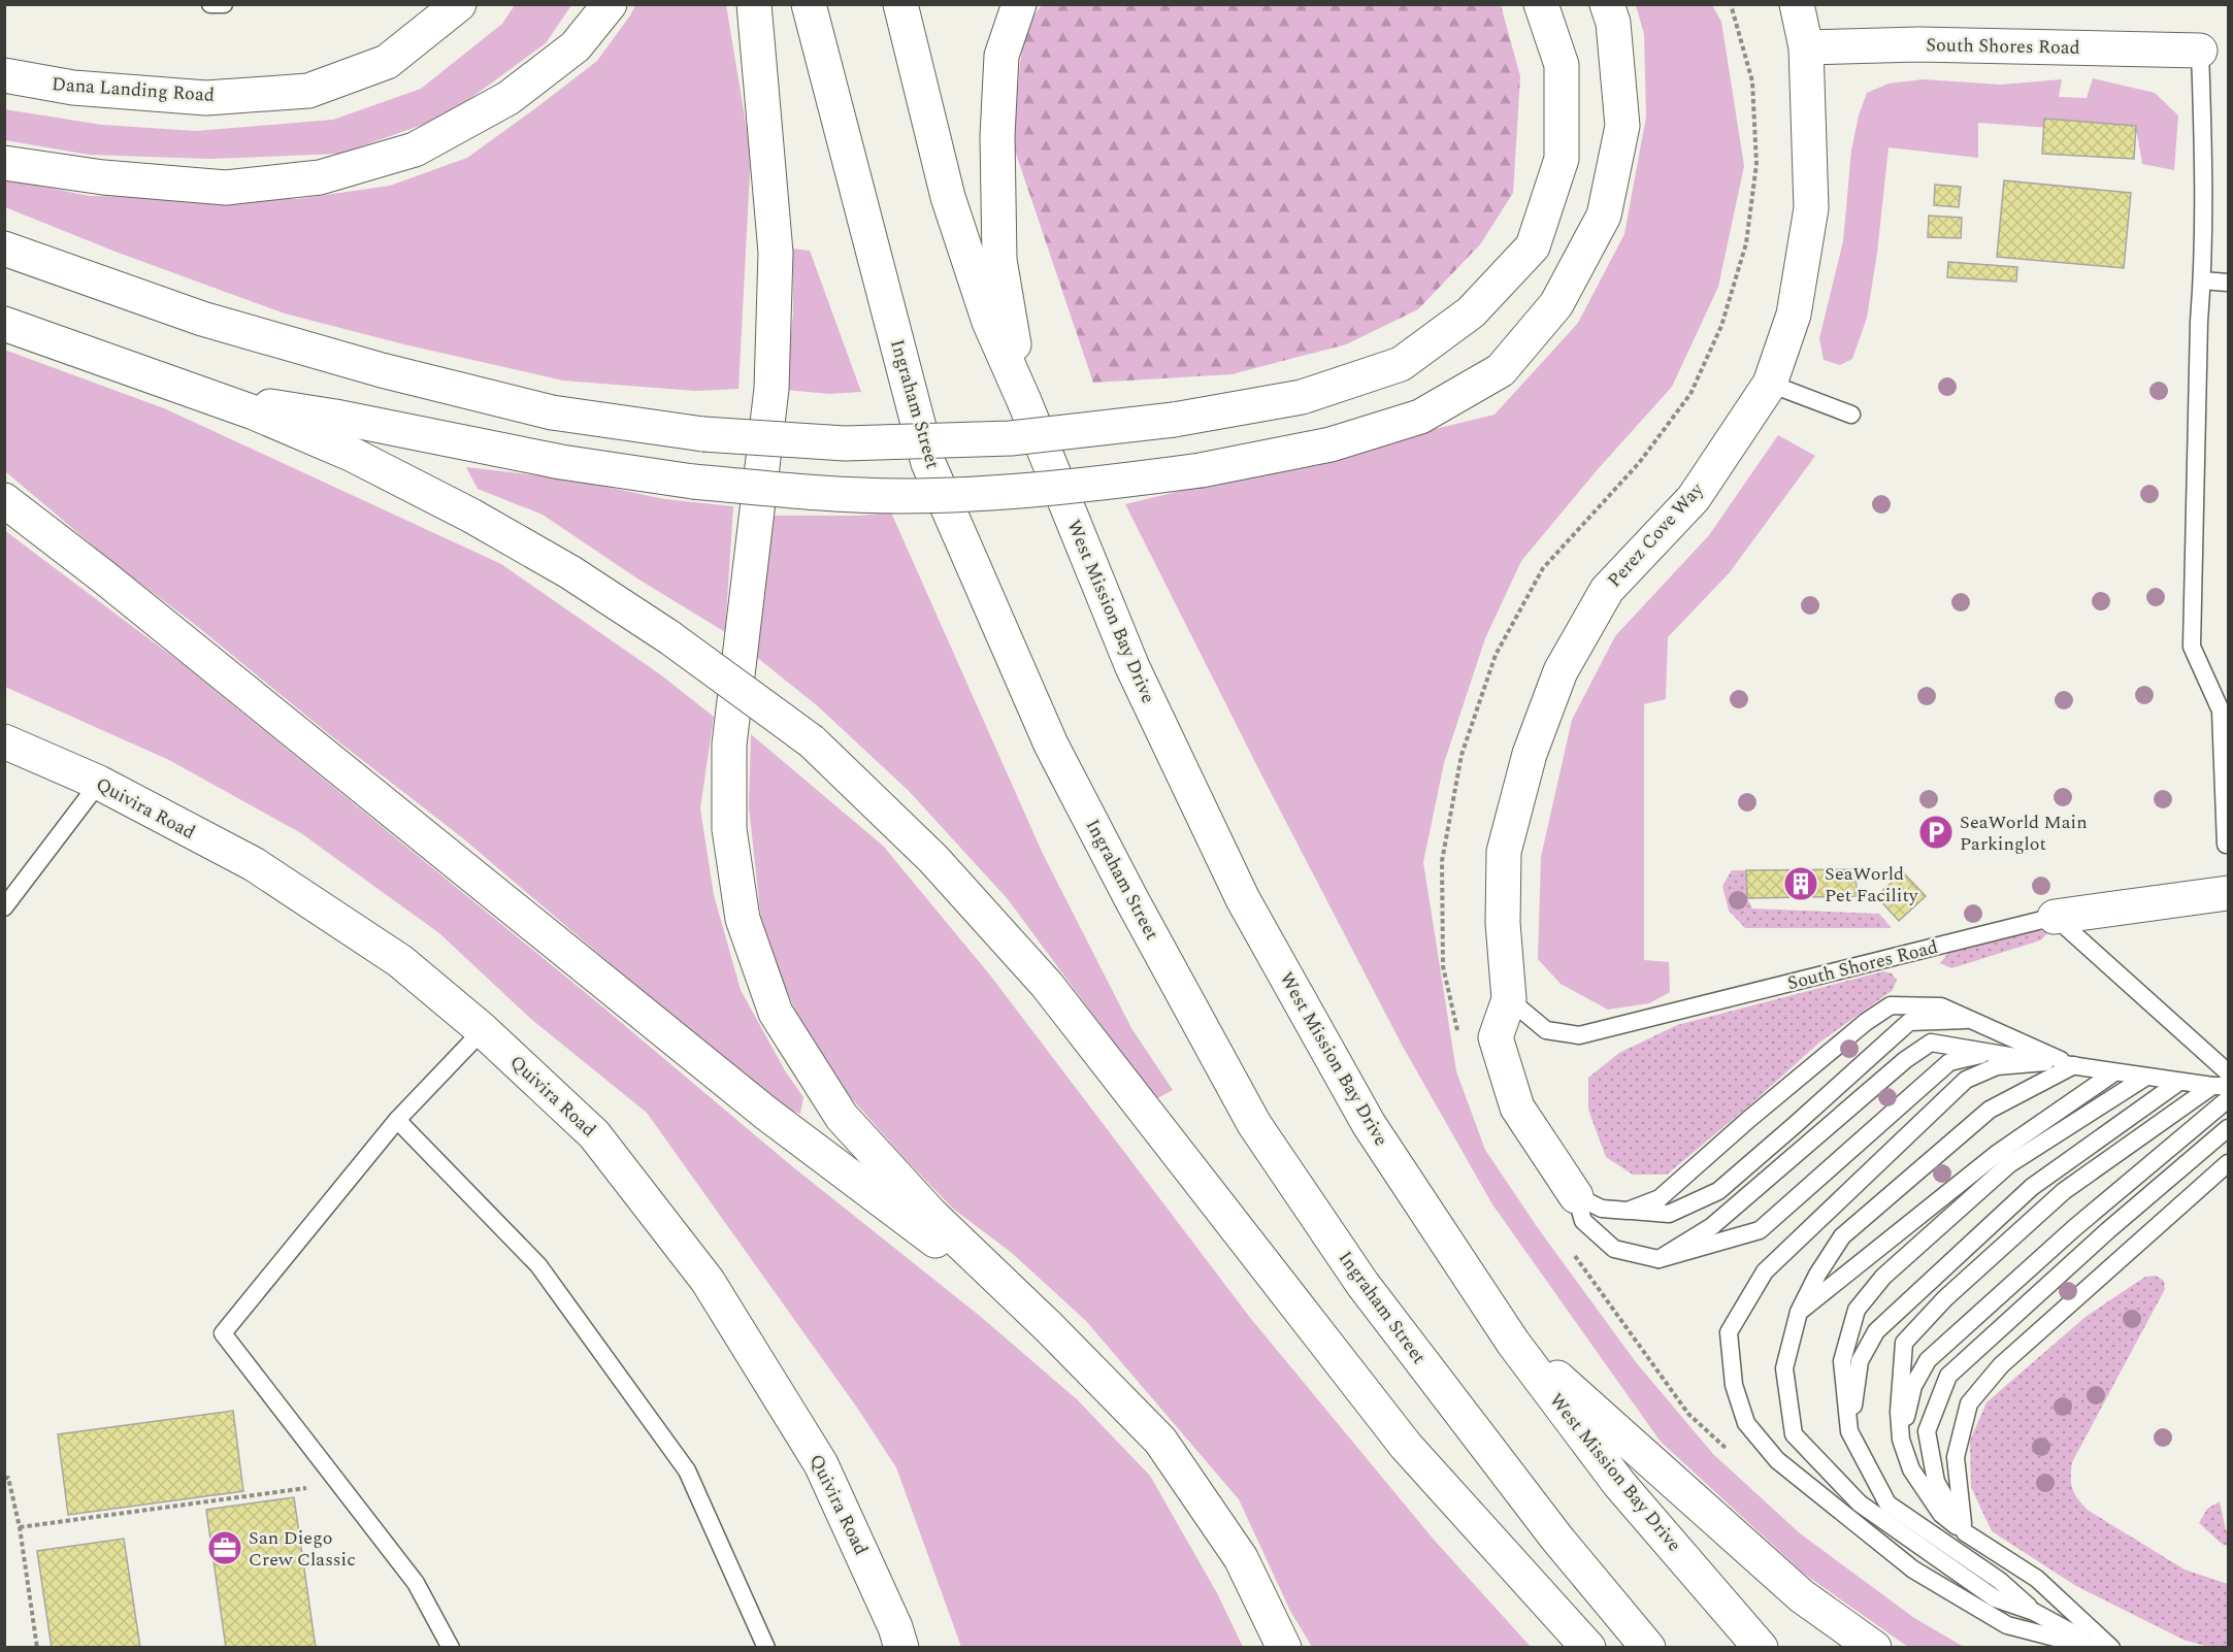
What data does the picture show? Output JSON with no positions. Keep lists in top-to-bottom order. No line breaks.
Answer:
{"streets":{"main road":["South Shores Road","Dana Landing Road","Ingraham Street","Perez Cove Way","West Mission Bay Drive","Quivira Road"]},"crossings":[["South Shores Road","Perez Cove Way"]],"places":{"parking":["SeaWorld Main Parkinglot"],"building":["SeaWorld Pet Facility"],"office":["San Diego Crew Classic"]}}
